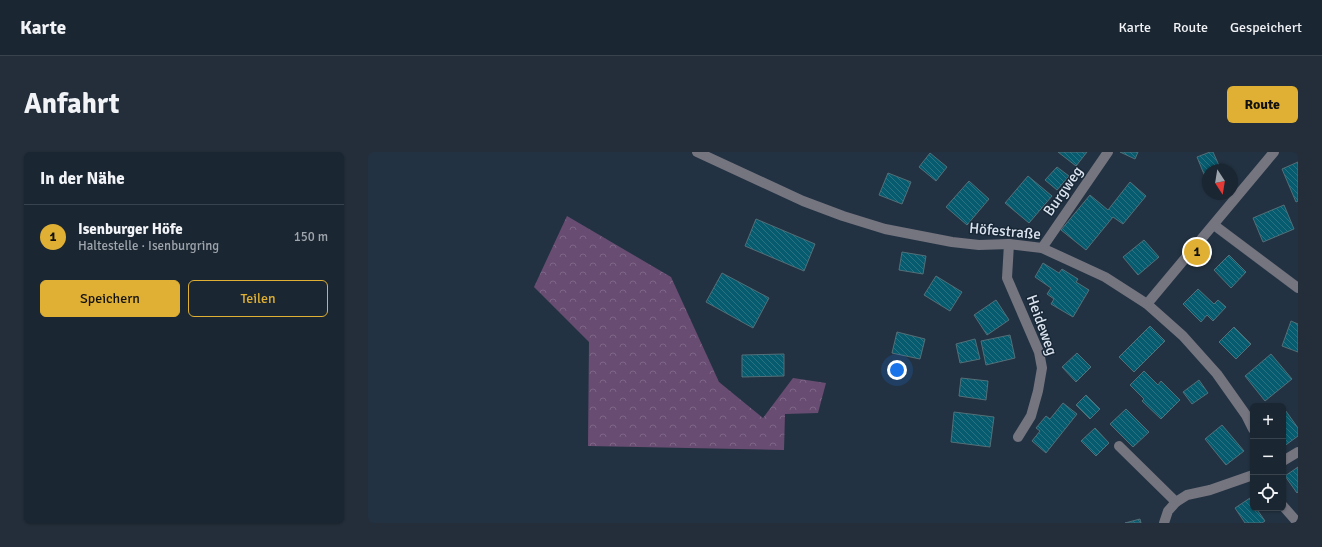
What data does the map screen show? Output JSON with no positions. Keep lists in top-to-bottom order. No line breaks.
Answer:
{"streets":{"street":["Burgweg","Höfestraße","Heideweg"]},"crossings":[["Burgweg","Höfestraße"],["Höfestraße","Heideweg"]],"north":"bottom","page":{"header":"Karte","nav":["Karte","Route","Gespeichert"],"buttons":["Route",["Speichern","Teilen"]],"title":"Anfahrt","heading":"In der Nähe","list":[{"mark":"1","name":"Isenburger Höfe","note":"Haltestelle · Isenburgring","value":"150 m"}],"pins":"1","map_buttons":["+","−"]}}
